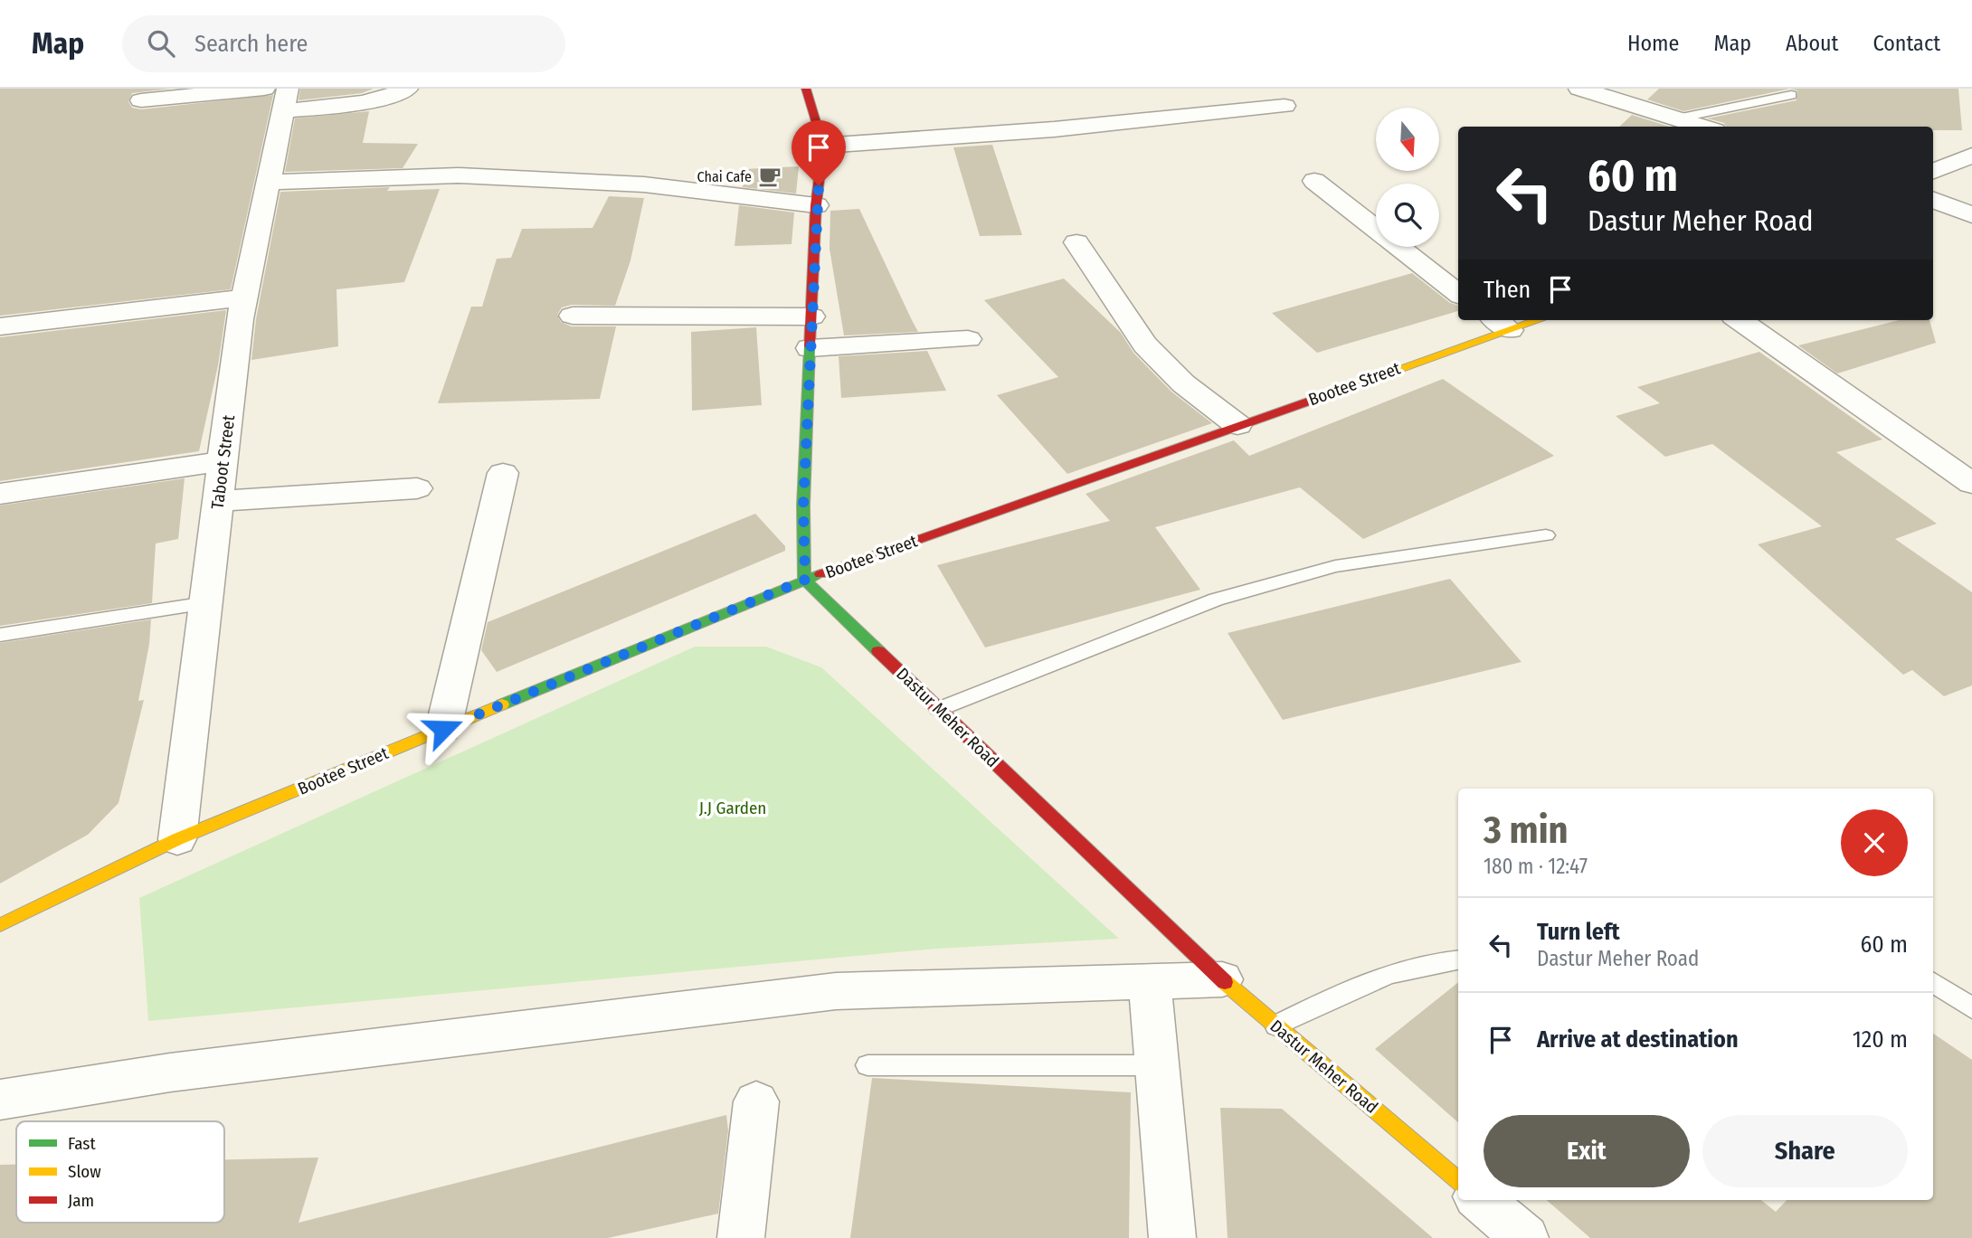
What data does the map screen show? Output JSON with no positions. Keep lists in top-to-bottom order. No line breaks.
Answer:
{"streets":{"street":["Bootee Street","Taboot Street","Dastur Meher Road"]},"crossings":[["Bootee Street","Taboot Street"],["Bootee Street","Dastur Meher Road"]],"parks":["J.J Garden"],"places":{"cafe":["Chai Cafe"]},"legend":["Fast","Slow","Jam"],"north":"bottom","page":{"header":"Map","search":"Search here","nav":["Home","Map","About","Contact"],"turn":["60 m","Dastur Meher Road"],"then":"Then","heading":["3 min","180 m · 12:47"],"list":[{"name":"Turn left","note":"Dastur Meher Road","value":"60 m"},{"name":"Arrive at destination","value":"120 m"}],"buttons":["Exit","Share"]}}
